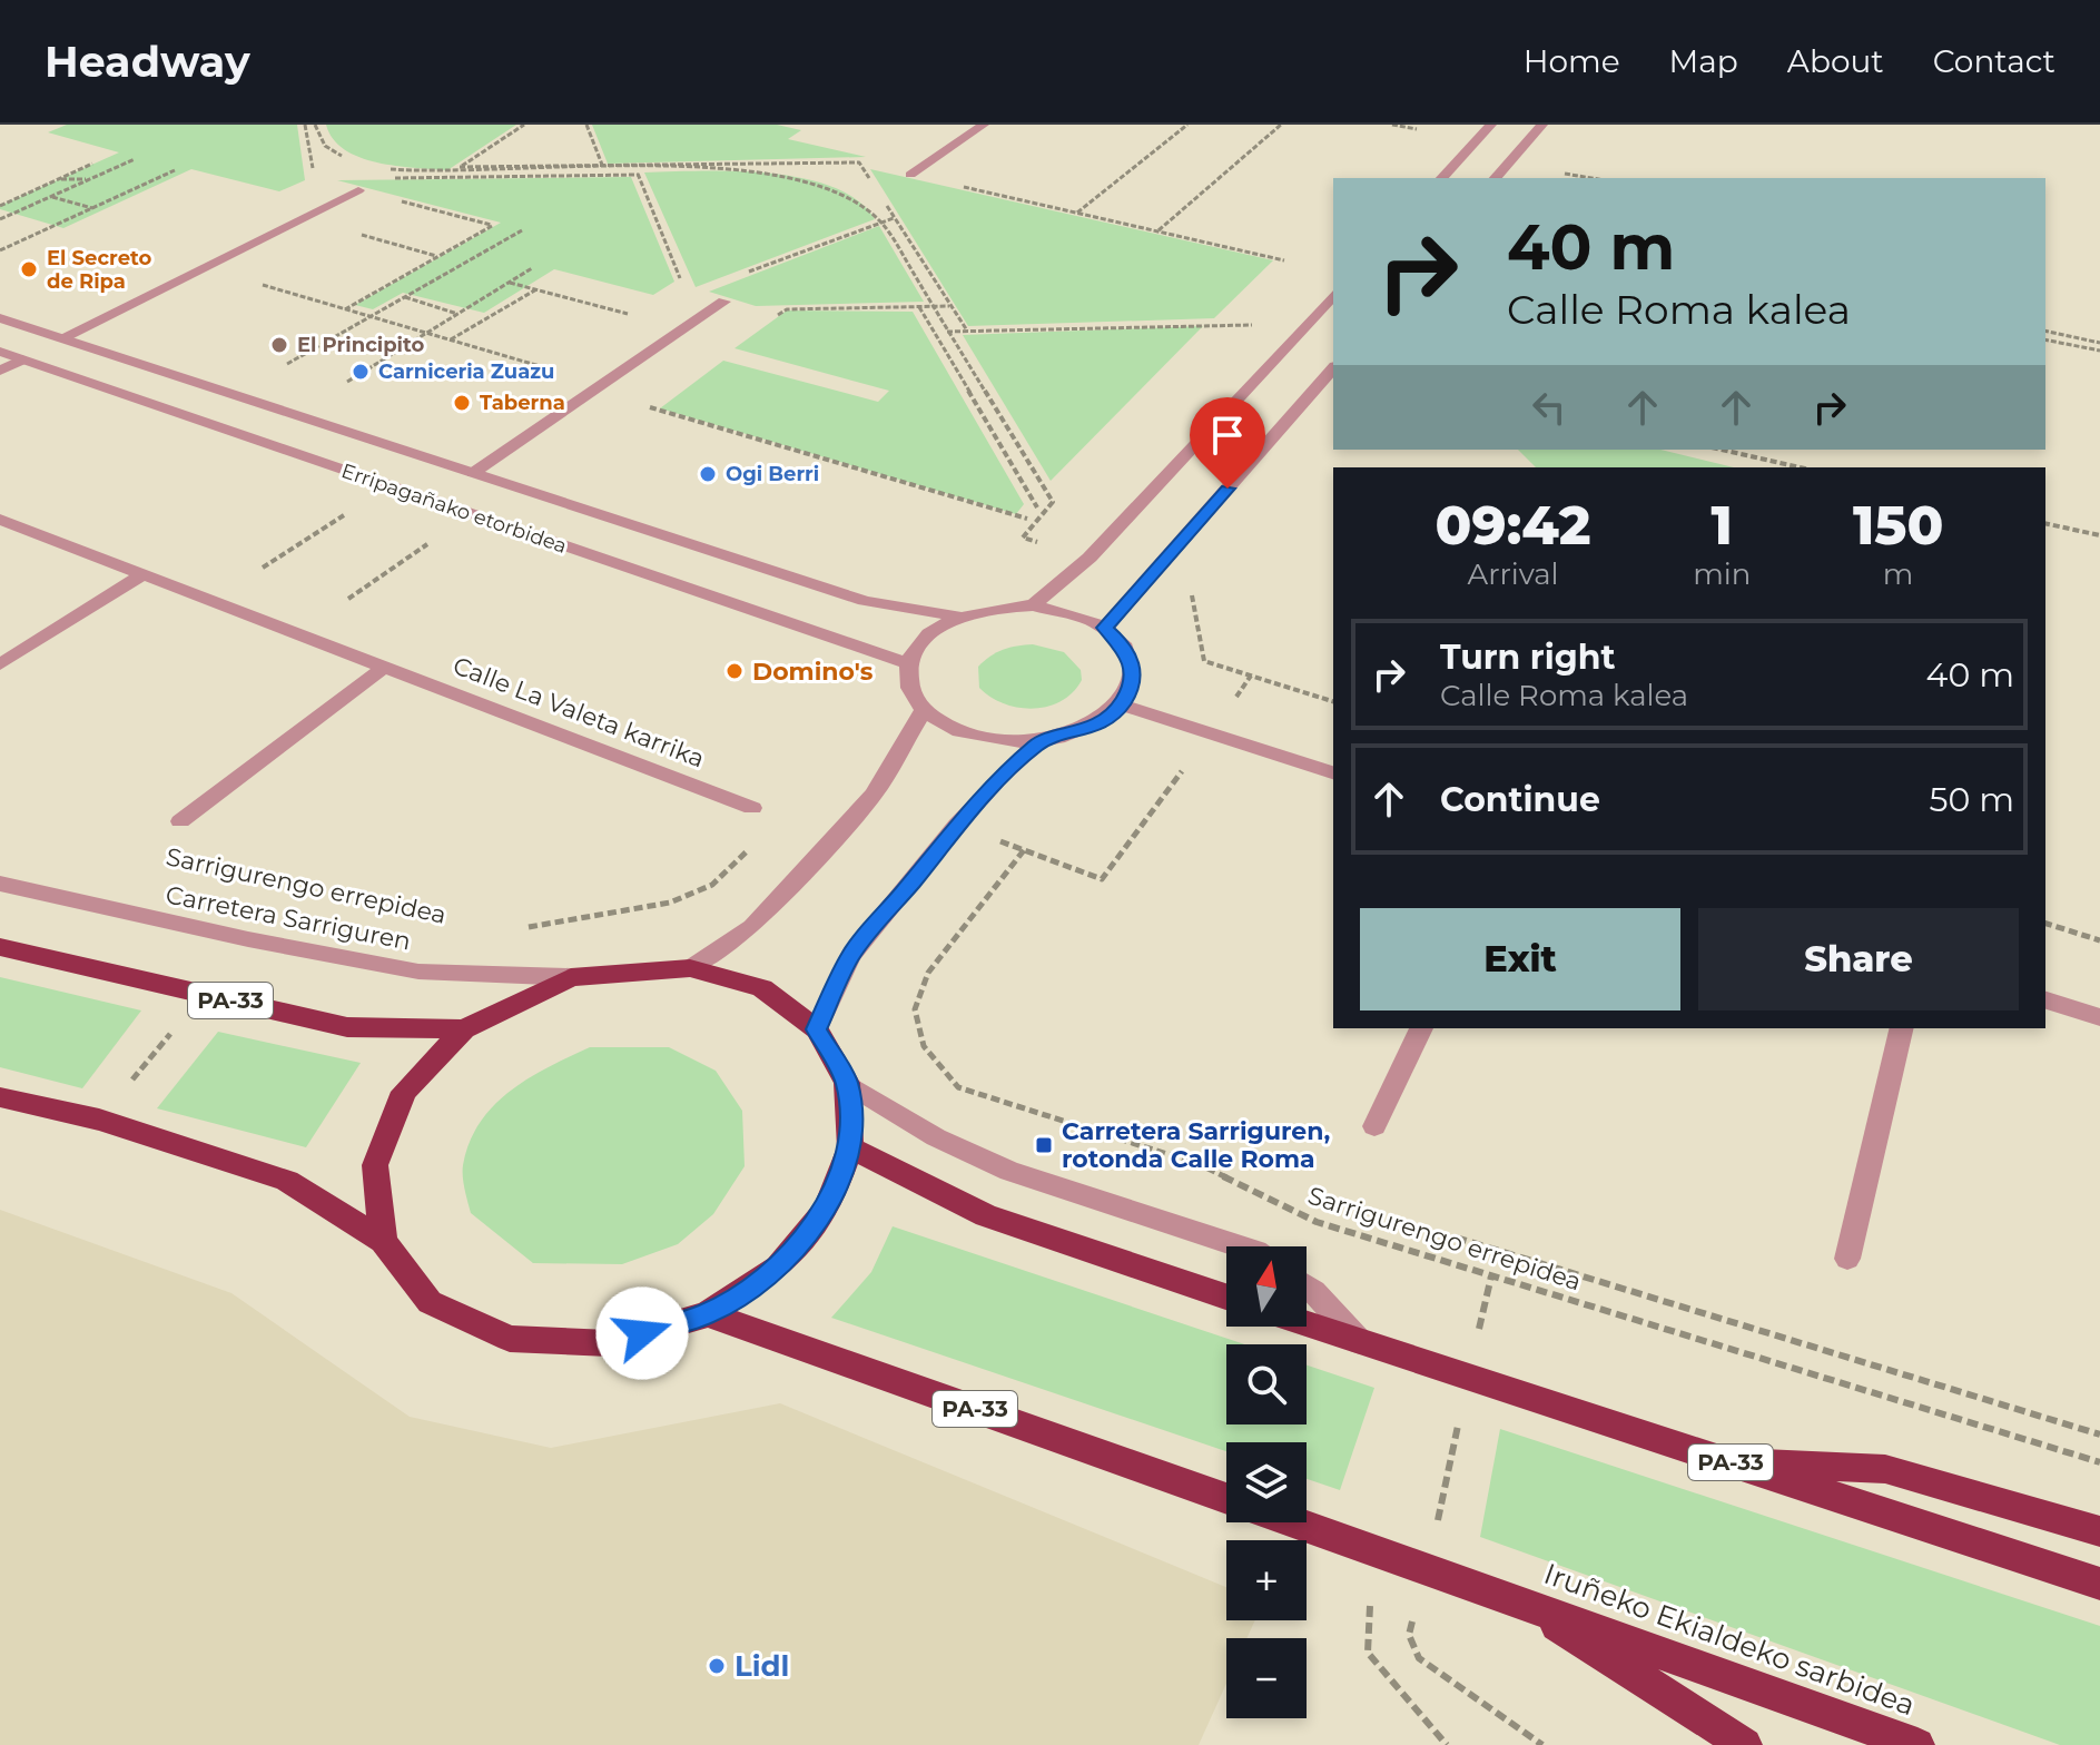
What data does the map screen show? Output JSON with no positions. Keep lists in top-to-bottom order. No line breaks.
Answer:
{"streets":{"highway":["PA-33","Iruñeko Ekialdeko sarbidea"],"street":["Erripagañako etorbidea","Calle La Valeta karrika","Carretera Sarriguren"],"path":["Sarrigurengo errepidea"]},"crossings":[["Carretera Sarriguren","PA-33"]],"places":{"other":["El Secreto de Ripa","El Principito","Carniceria Zuazu","Taberna","Ogi Berri","Domino's","Lidl"],"transit":["Carretera Sarriguren, rotonda Calle Roma"]},"north":"top","page":{"header":"Headway","nav":["Home","Map","About","Contact"],"turn":["40 m","Calle Roma kalea"],"eta":["09:42","Arrival","1","min","150","m"],"list":[{"name":"Turn right","note":"Calle Roma kalea","value":"40 m"},{"name":"Continue","value":"50 m"}],"buttons":["Exit","Share"],"map_buttons":["+","−"]}}
